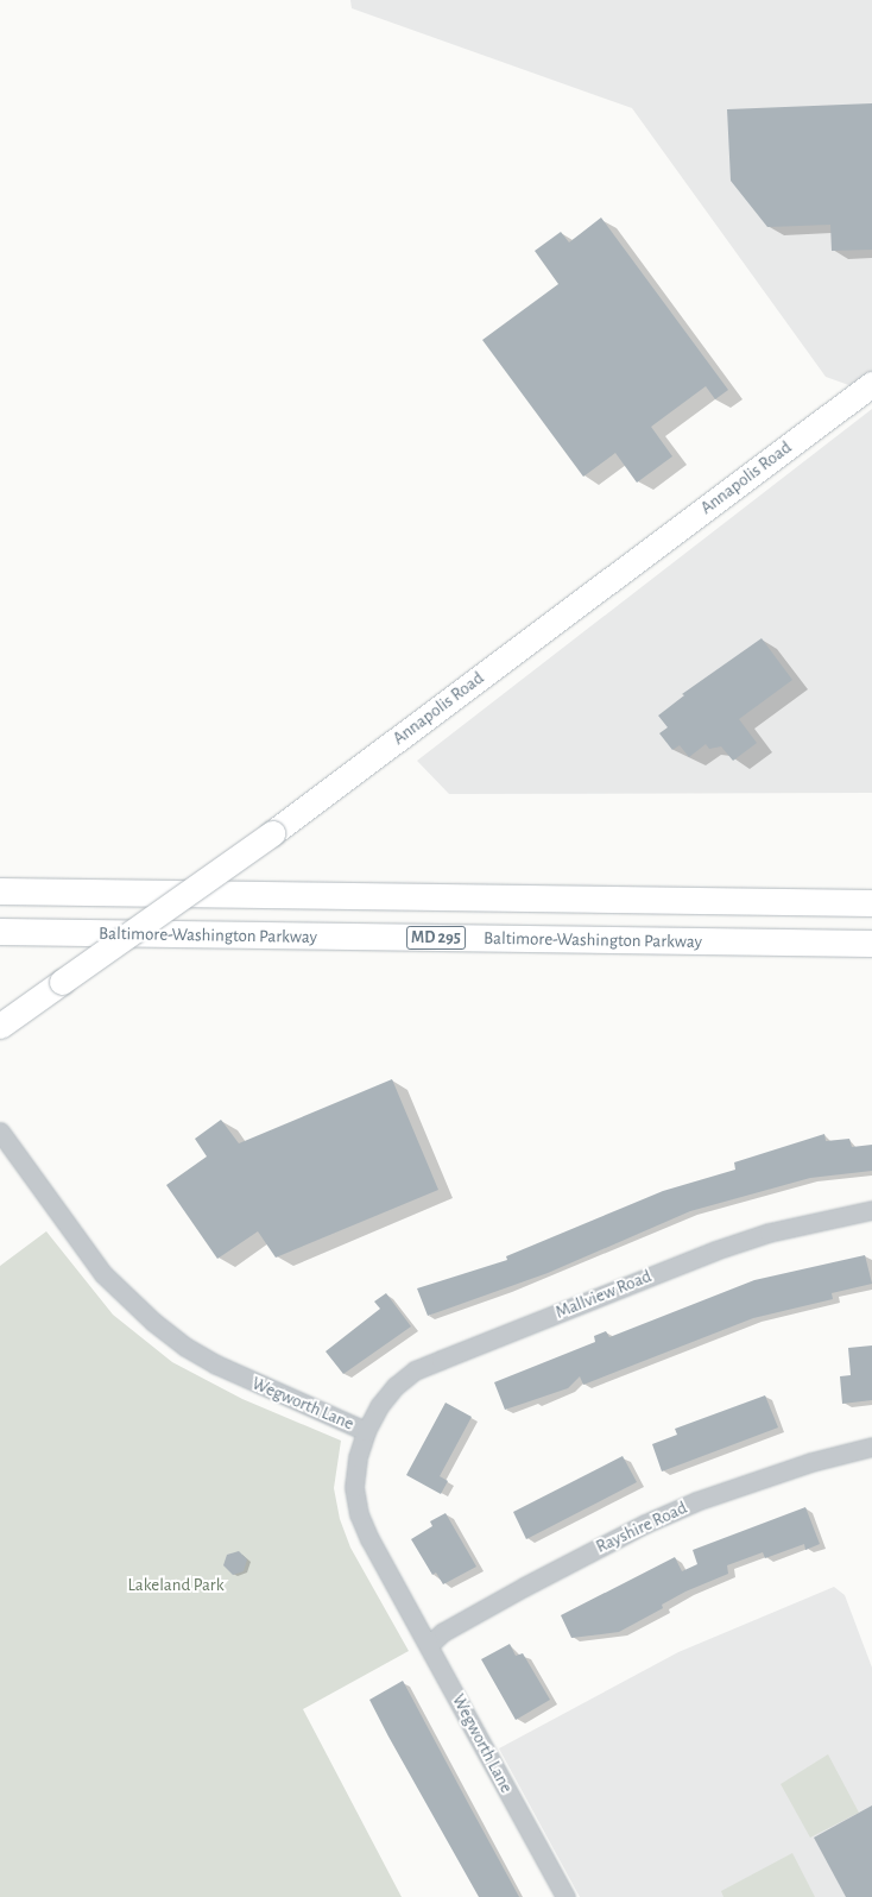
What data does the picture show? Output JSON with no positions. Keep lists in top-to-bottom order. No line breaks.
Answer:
{"streets":{"highway":["Baltimore-Washington Parkway","MD 295"],"main road":["Annapolis Road"],"street":["Mallview Road","Wegworth Lane","Rayshire Road"]},"crossings":[["Mallview Road","Wegworth Lane"],["Wegworth Lane","Rayshire Road"]],"parks":["Lakeland Park"]}
